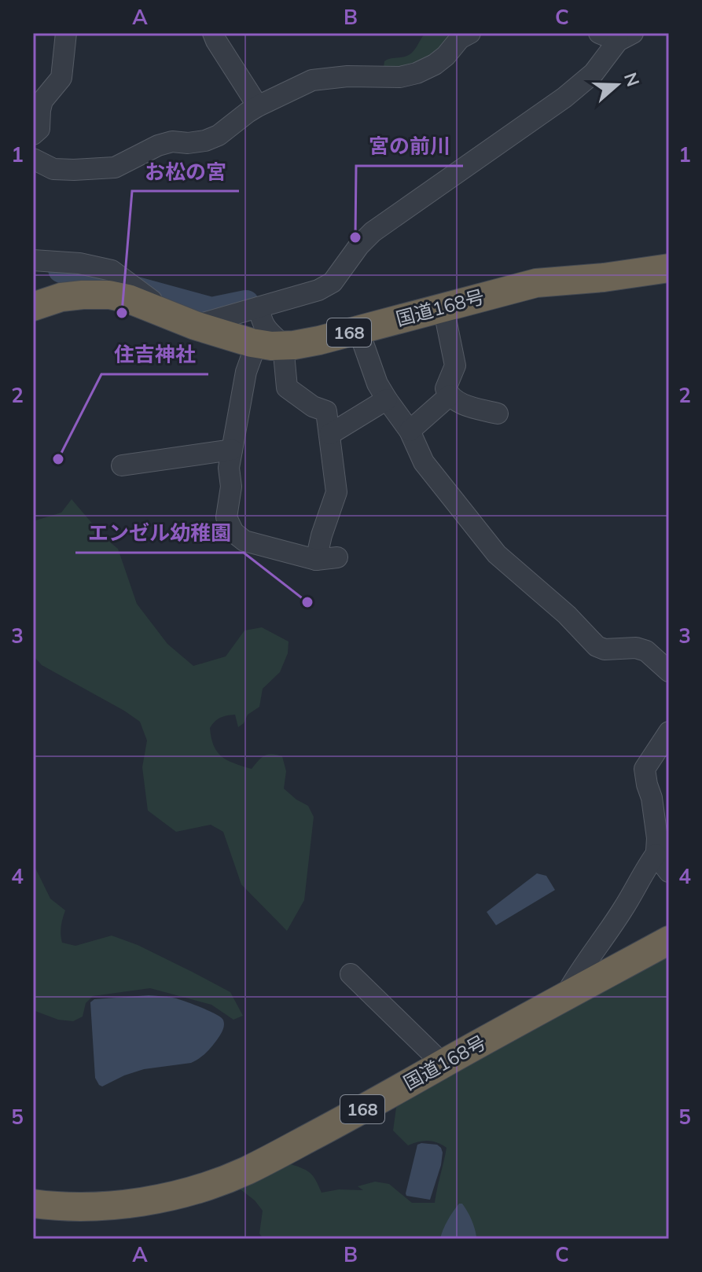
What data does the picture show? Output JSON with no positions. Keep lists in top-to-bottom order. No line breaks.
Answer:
{"streets":{"highway":["国道168号","168"]},"places":["宮の前川","お松の宮","住吉神社","エンゼル幼稚園"],"north":"right","grid":{"columns":["A","B","C"],"rows":["1","2","3","4","5"]}}
